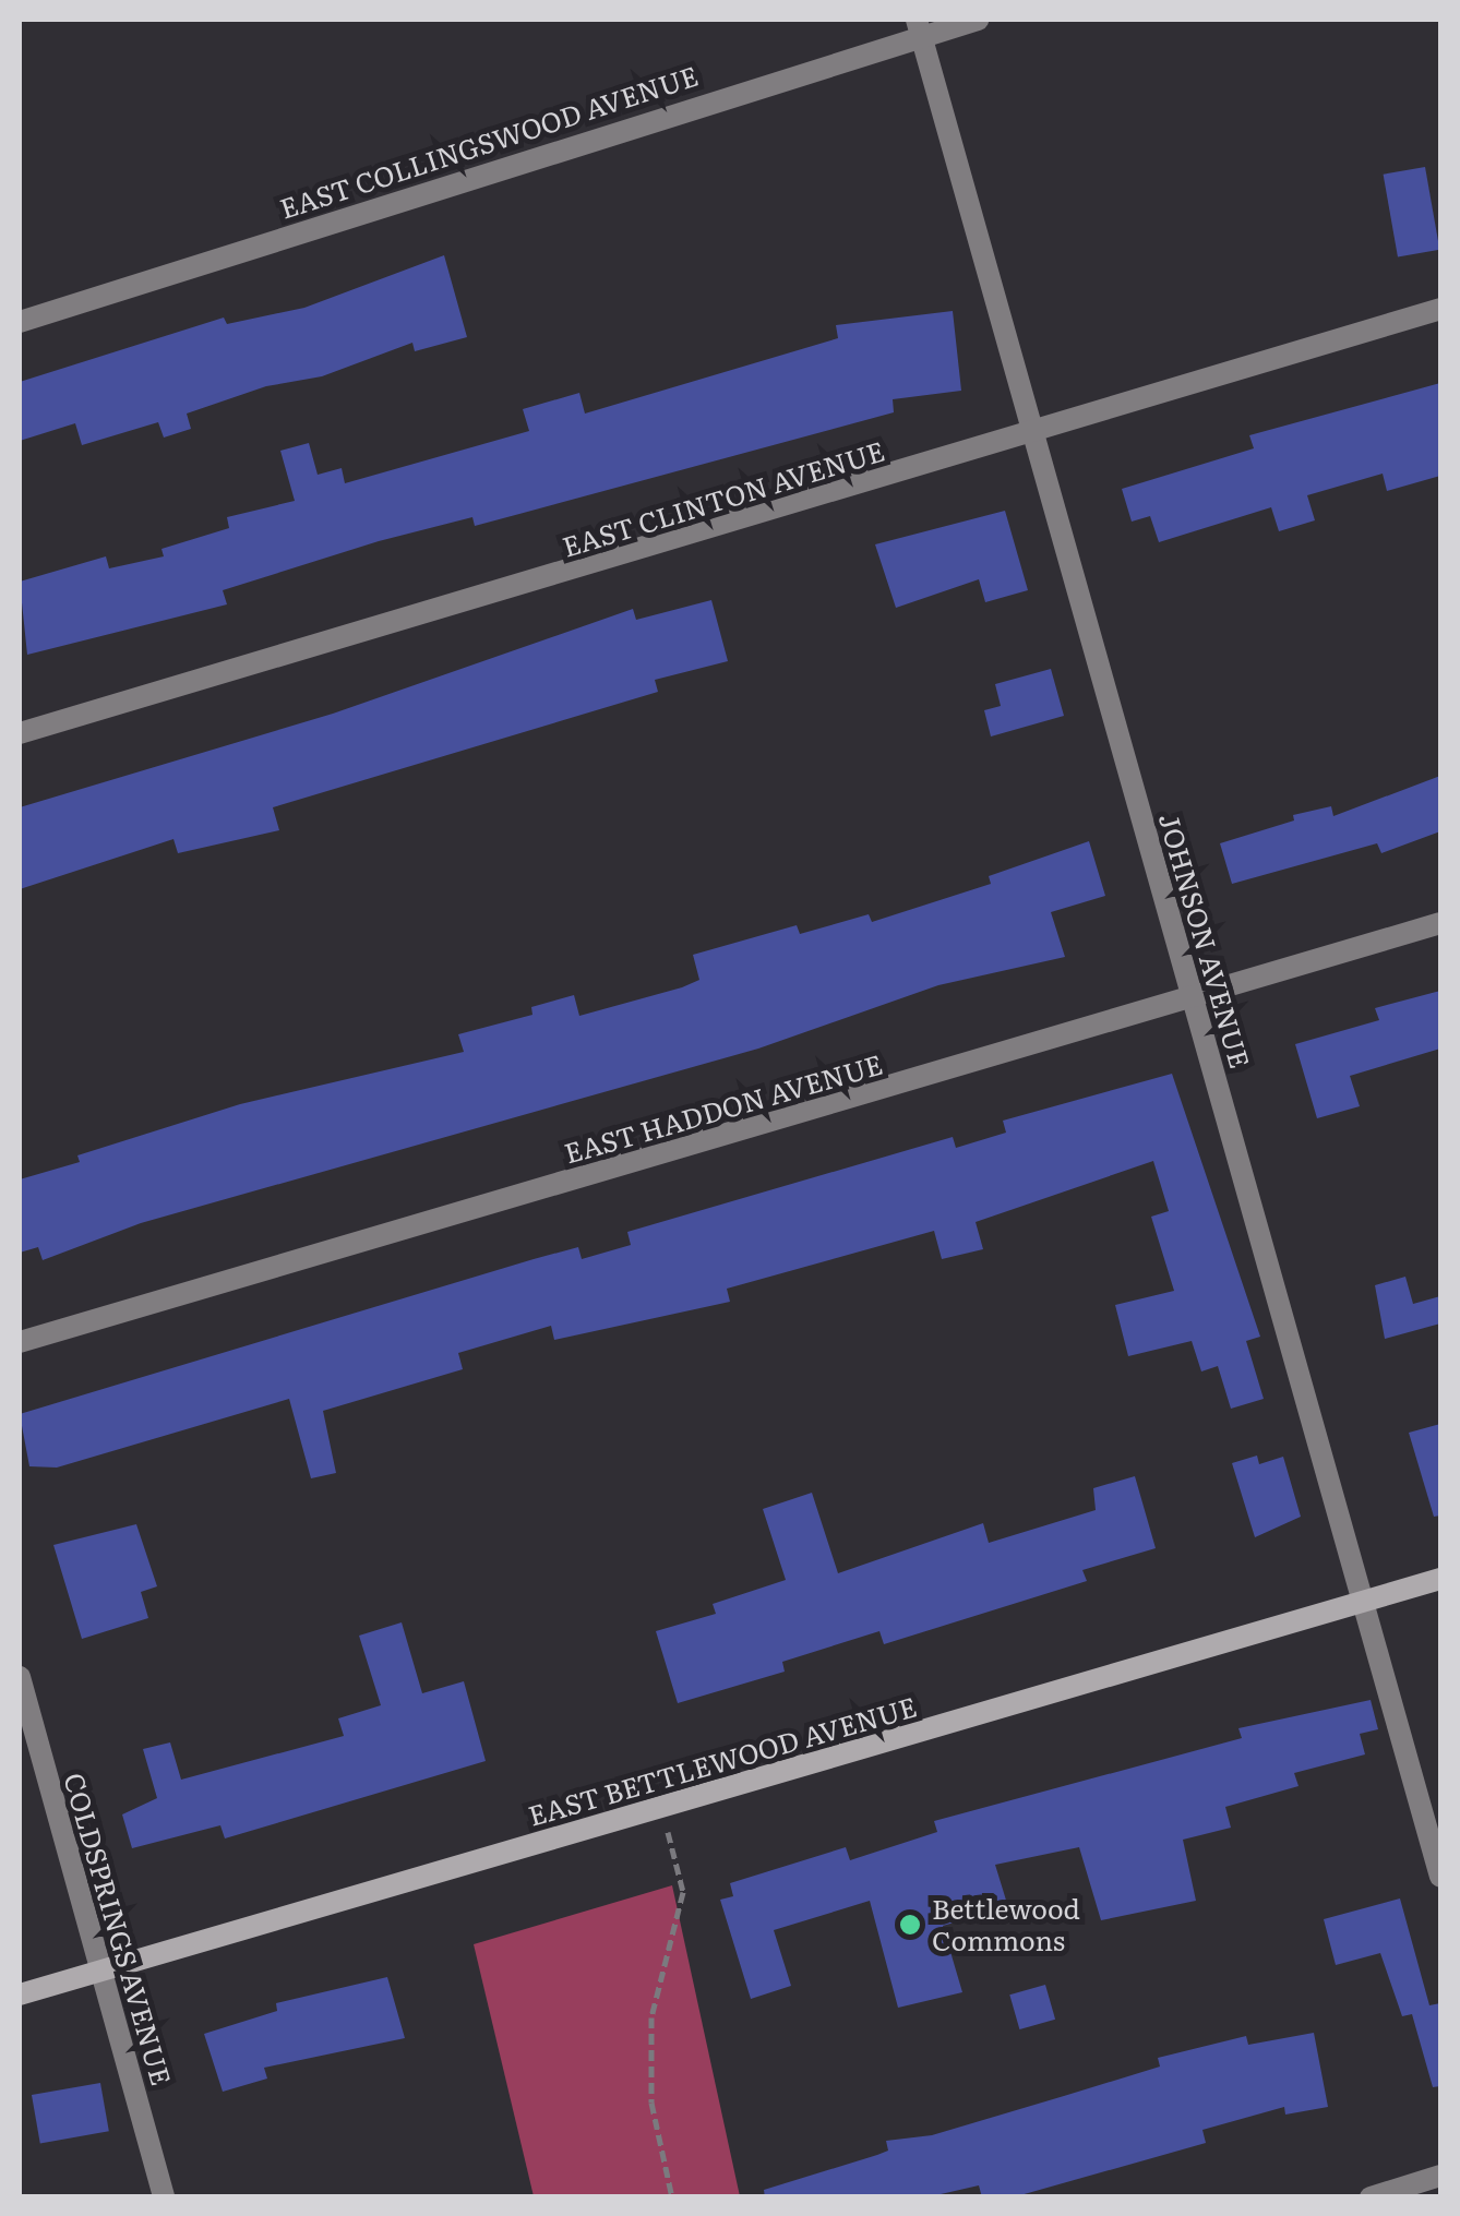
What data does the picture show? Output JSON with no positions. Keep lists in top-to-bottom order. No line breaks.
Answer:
{"streets":{"street":["EAST COLLINGSWOOD AVENUE","EAST CLINTON AVENUE","JOHNSON AVENUE","EAST HADDON AVENUE","EAST BETTLEWOOD AVENUE","COLDSPRINGS AVENUE"]},"crossings":[["EAST COLLINGSWOOD AVENUE","JOHNSON AVENUE"],["EAST CLINTON AVENUE","JOHNSON AVENUE"],["JOHNSON AVENUE","EAST HADDON AVENUE"],["JOHNSON AVENUE","EAST BETTLEWOOD AVENUE"],["EAST BETTLEWOOD AVENUE","COLDSPRINGS AVENUE"]],"places":["Bettlewood Commons"]}
